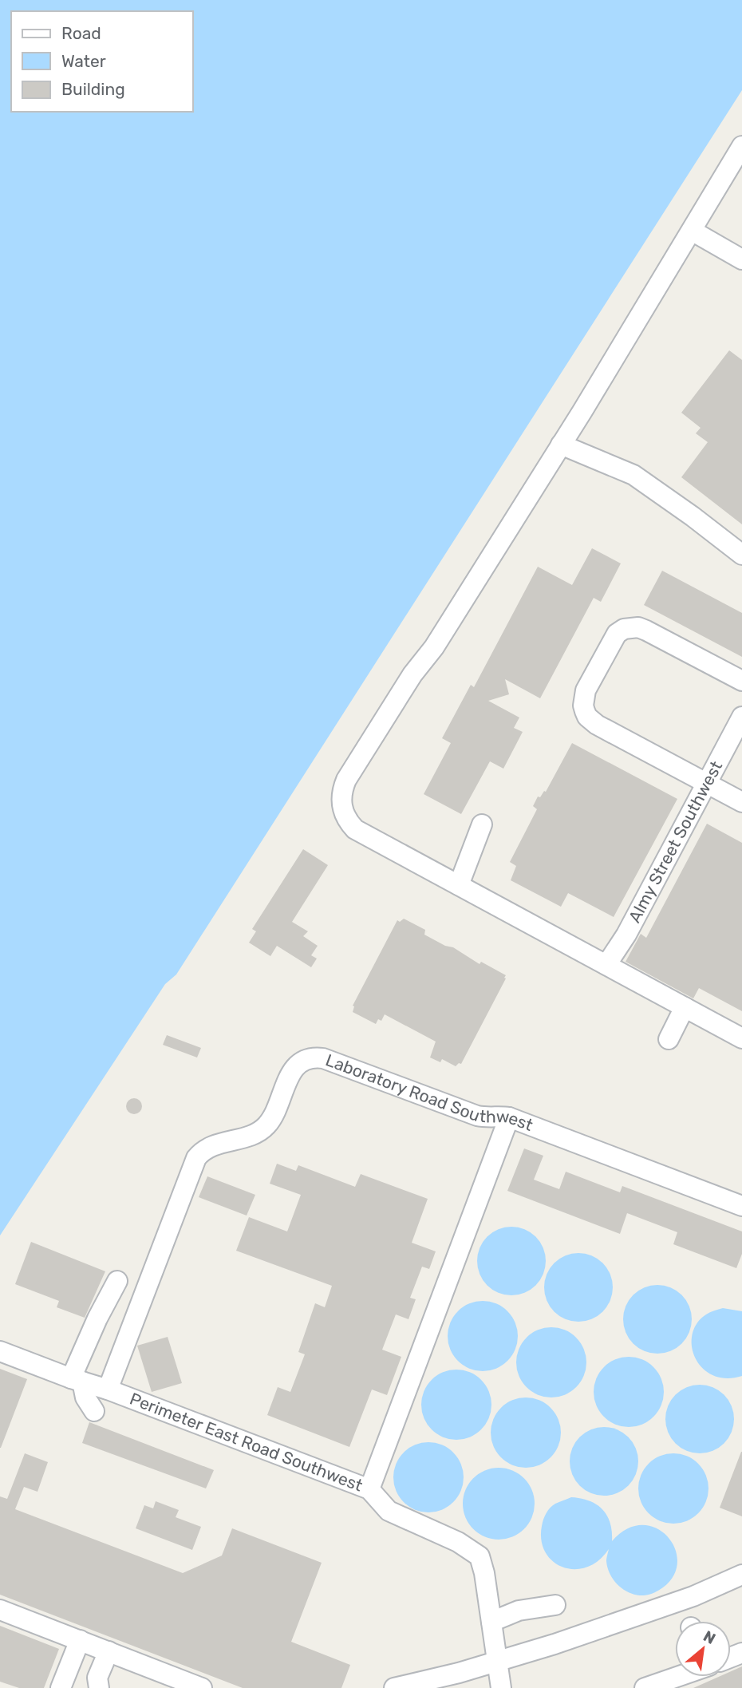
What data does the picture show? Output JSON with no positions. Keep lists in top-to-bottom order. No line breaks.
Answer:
{"streets":{"lane":["Almy Street Southwest","Laboratory Road Southwest","Perimeter East Road Southwest"]},"crossings":[["Laboratory Road Southwest","Perimeter East Road Southwest"]],"legend":["Road","Water","Building"],"north":"top right"}
